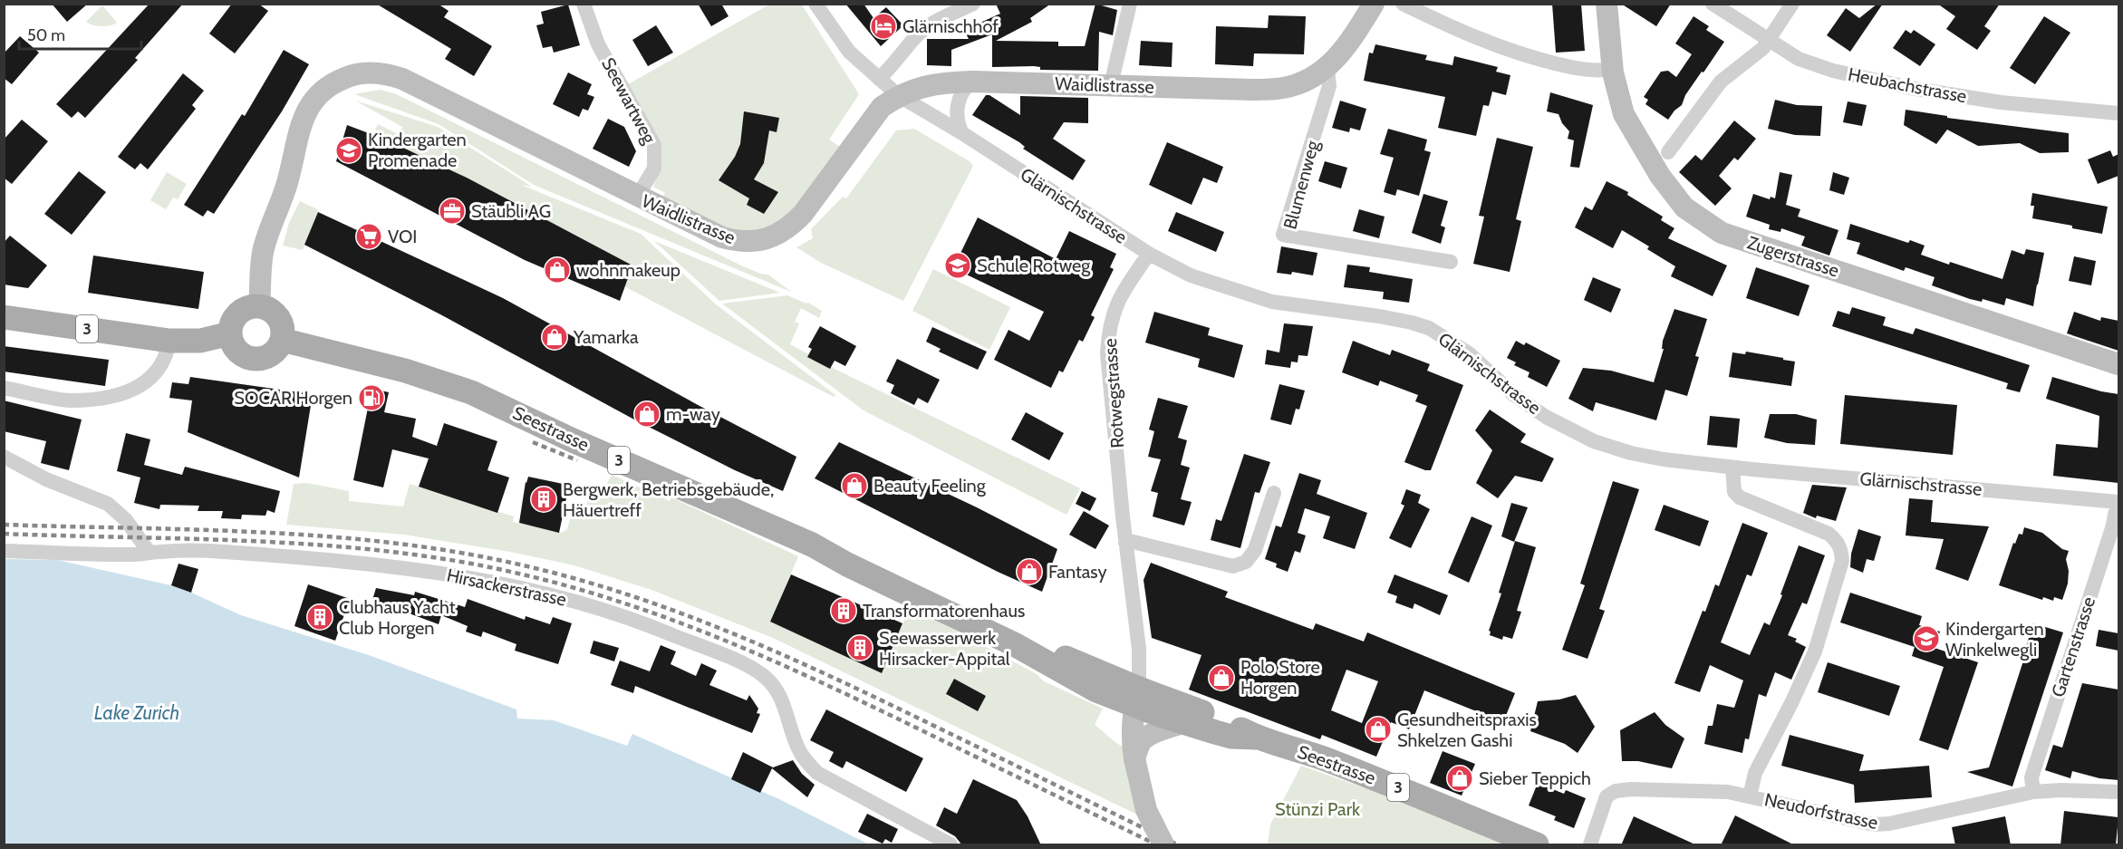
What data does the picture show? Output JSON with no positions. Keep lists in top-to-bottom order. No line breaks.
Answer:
{"streets":{"main road":["Waidlistrasse","Zugerstrasse","3","Seestrasse"],"street":["Heubachstrasse","Seewartweg","Blumenweg","Glärnischstrasse","Rotwegstrasse","Hirsackerstrasse","Gartenstrasse","Neudorfstrasse"]},"crossings":[["Waidlistrasse","Seewartweg"],["Waidlistrasse","Blumenweg"],["Waidlistrasse","Glärnischstrasse"],["Waidlistrasse","3"],["Waidlistrasse","Seestrasse"],["Glärnischstrasse","Rotwegstrasse"],["Glärnischstrasse","Gartenstrasse"],["3","Seestrasse"],["Rotwegstrasse","Seestrasse"],["Gartenstrasse","Neudorfstrasse"]],"water":["Lake Zurich"],"parks":["Stünzi Park"],"places":{"hotel":["Glärnischhof"],"school or university":["Kindergarten Promenade","Schule Rotweg","Kindergarten Winkelwegli"],"office":["Stäubli AG"],"supermarket":["VOI"],"shop":["wohnmakeup","Yamarka","m-way","Beauty Feeling","Fantasy","Polo Store Horgen","Gesundheitspraxis Shkelzen Gashi","Sieber Teppich"],"fuel station":["SOCAR Horgen"],"building":["Bergwerk, Betriebsgebäude, Häuertreff","Transformatorenhaus","Clubhaus Yacht Club Horgen","Seewasserwerk Hirsacker-Appital"]},"scale_bar":"50 m"}
